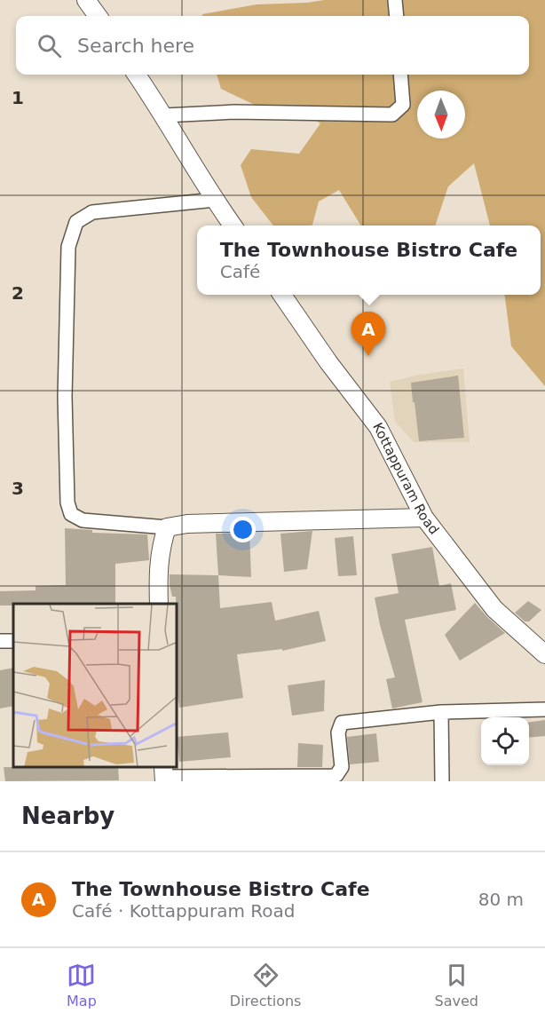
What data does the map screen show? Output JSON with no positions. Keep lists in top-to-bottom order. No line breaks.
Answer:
{"streets":{"street":["Kottappuram Road"]},"north":"bottom","page":{"search":"Search here","popup":["The Townhouse Bistro Cafe","Café"],"pins":"A","heading":"Nearby","list":[{"mark":"A","name":"The Townhouse Bistro Cafe","note":"Café · Kottappuram Road","value":"80 m"}],"nav":["Map","Directions","Saved"]},"grid":{"rows":["1","2","3"]}}
